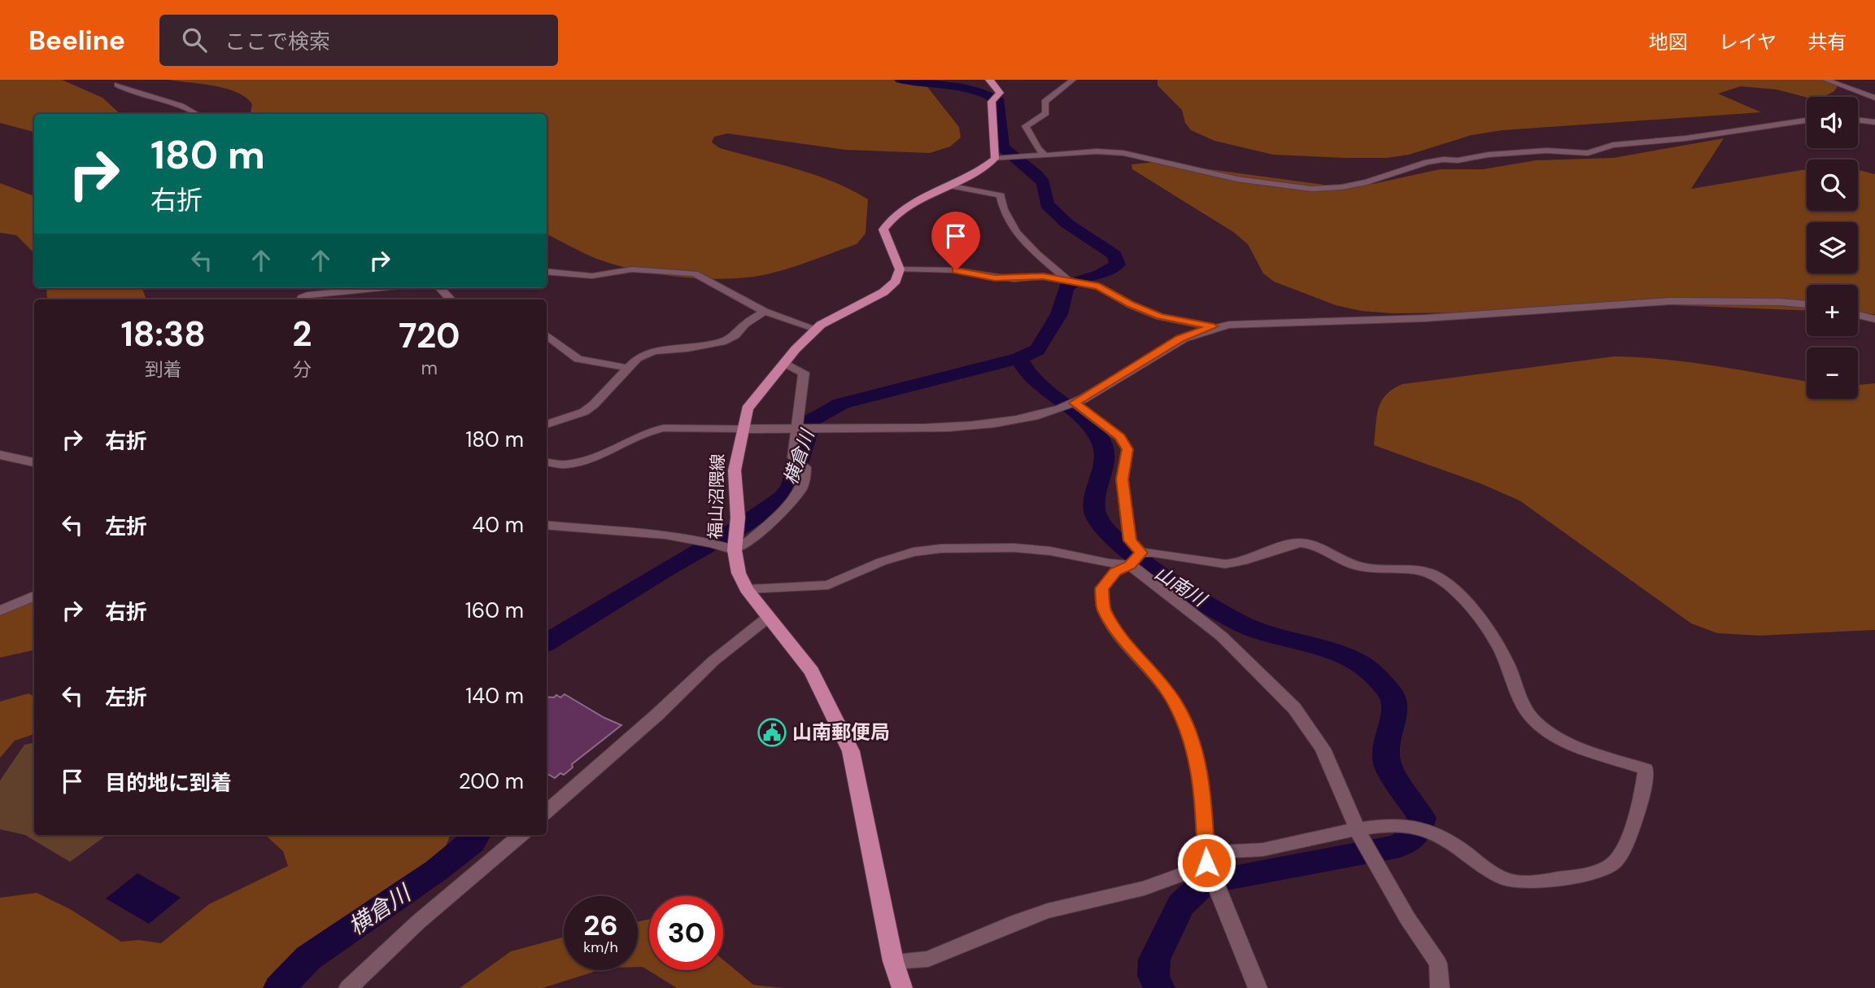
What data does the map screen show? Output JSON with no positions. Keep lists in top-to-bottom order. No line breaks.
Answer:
{"streets":{"main road":["福山沼隈線"]},"water":["横倉川","山南川"],"places":{"public building":["山南郵便局"]},"page":{"header":"Beeline","search":"ここで検索","nav":["地図","レイヤ","共有"],"map_buttons":["+","−"],"turn":["180 m","右折"],"eta":["18:38","到着","2","分","720","m"],"list":[{"name":"右折","value":"180 m"},{"name":"左折","value":"40 m"},{"name":"右折","value":"160 m"},{"name":"左折","value":"140 m"},{"name":"目的地に到着","value":"200 m"}],"speed":"26 km/h","limit":"30"}}
